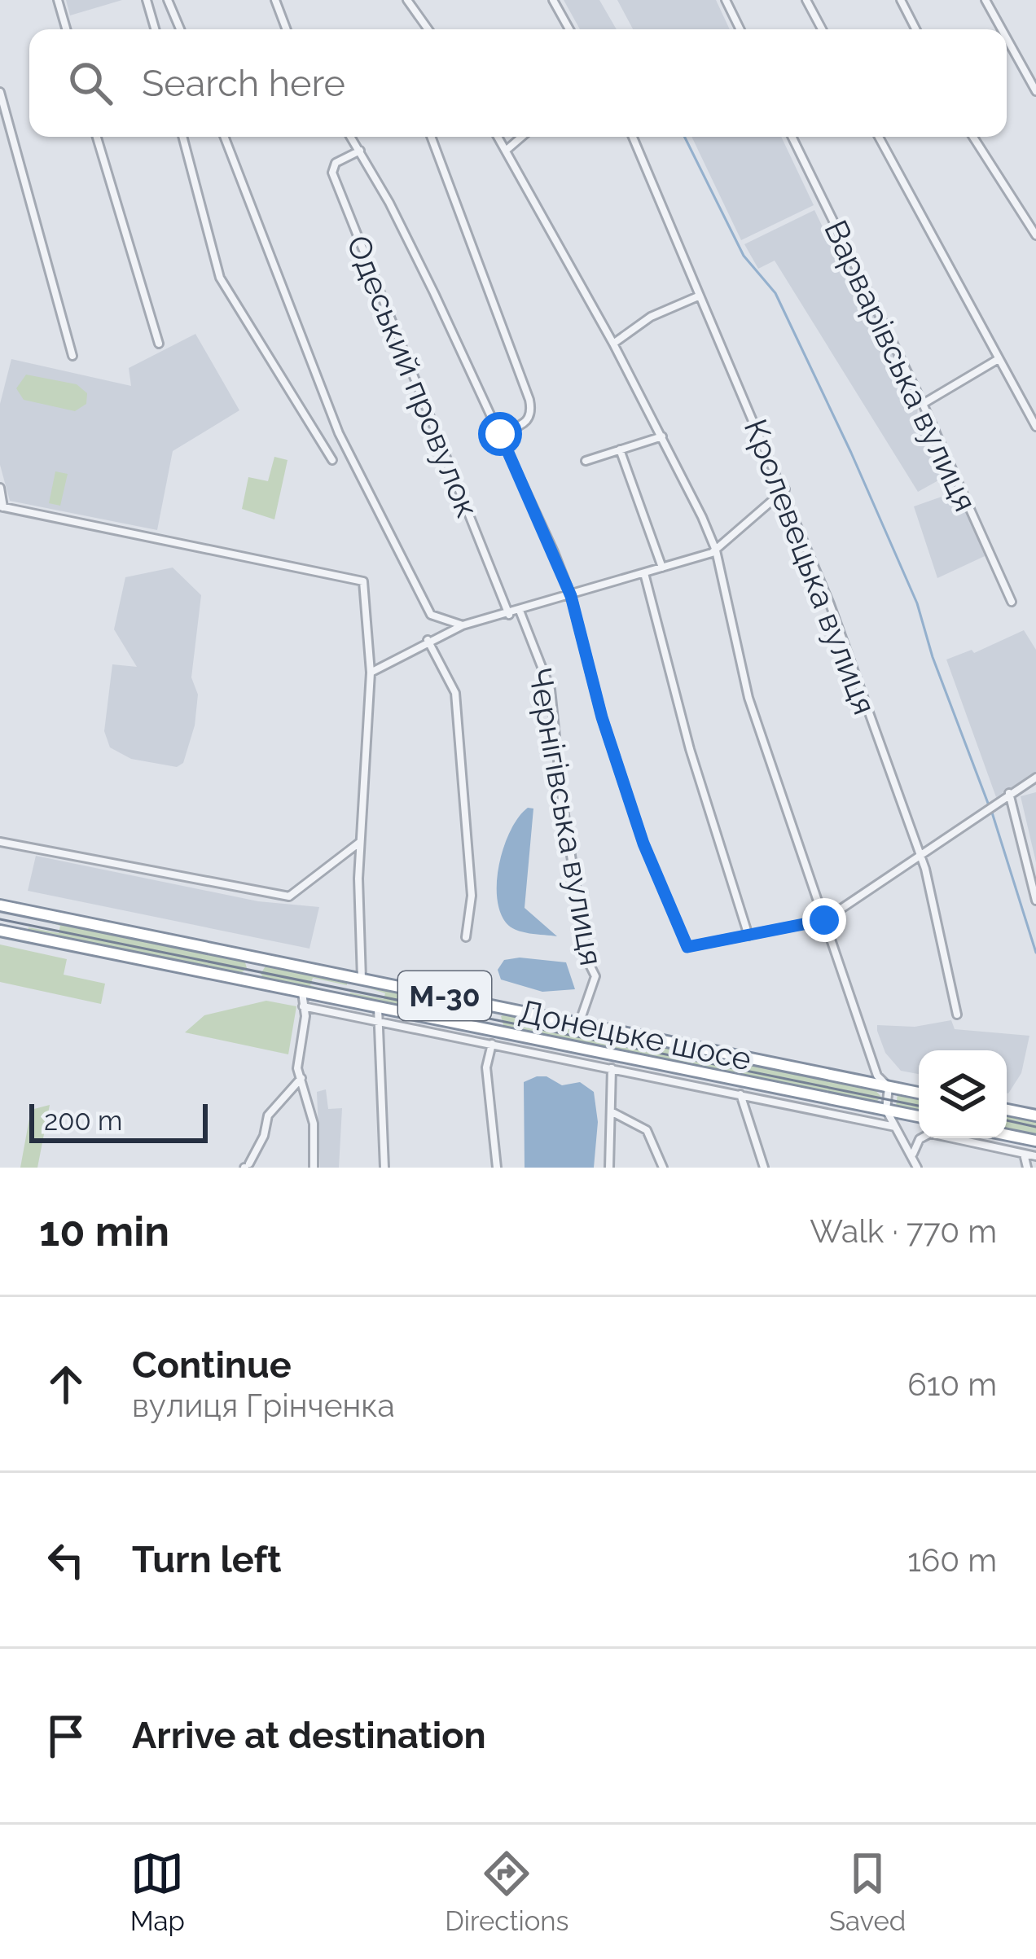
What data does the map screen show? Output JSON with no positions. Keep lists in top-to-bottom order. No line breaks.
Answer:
{"streets":{"highway":["М-30","Донецьке шосе"],"street":["Варварівська вулиця","Одеський провулок","Кролевецька вулиця","Чернігівська вулиця"]},"crossings":[["Чернігівська вулиця","Донецьке шосе"]],"scale_bar":"200 m","page":{"search":"Search here","scale":"200 m","heading":["10 min","Walk · 770 m"],"list":[["Continue","вулиця Грінченка","610 m"],["Turn left","160 m"],"Arrive at destination"],"nav":["Map","Directions","Saved"]}}
